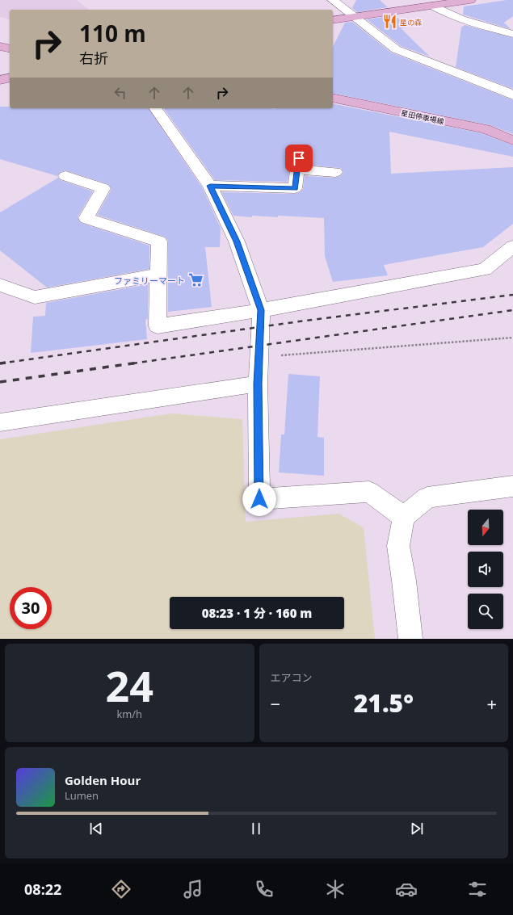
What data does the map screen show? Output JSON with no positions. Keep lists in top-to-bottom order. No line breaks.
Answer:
{"streets":{"main road":["星田停車場線"]},"places":{"restaurant":["星の森"],"supermarket":["ファミリーマート"]},"north":"bottom","page":{"turn":["110 m","右折"],"limit":"30","trip":"08:23 · 1 分 · 160 m","tile":[["24","km/h"],"エアコン"],"heat":["−","21.5°","+"],"song":["Golden Hour","Lumen"],"tabs":"08:22"}}
